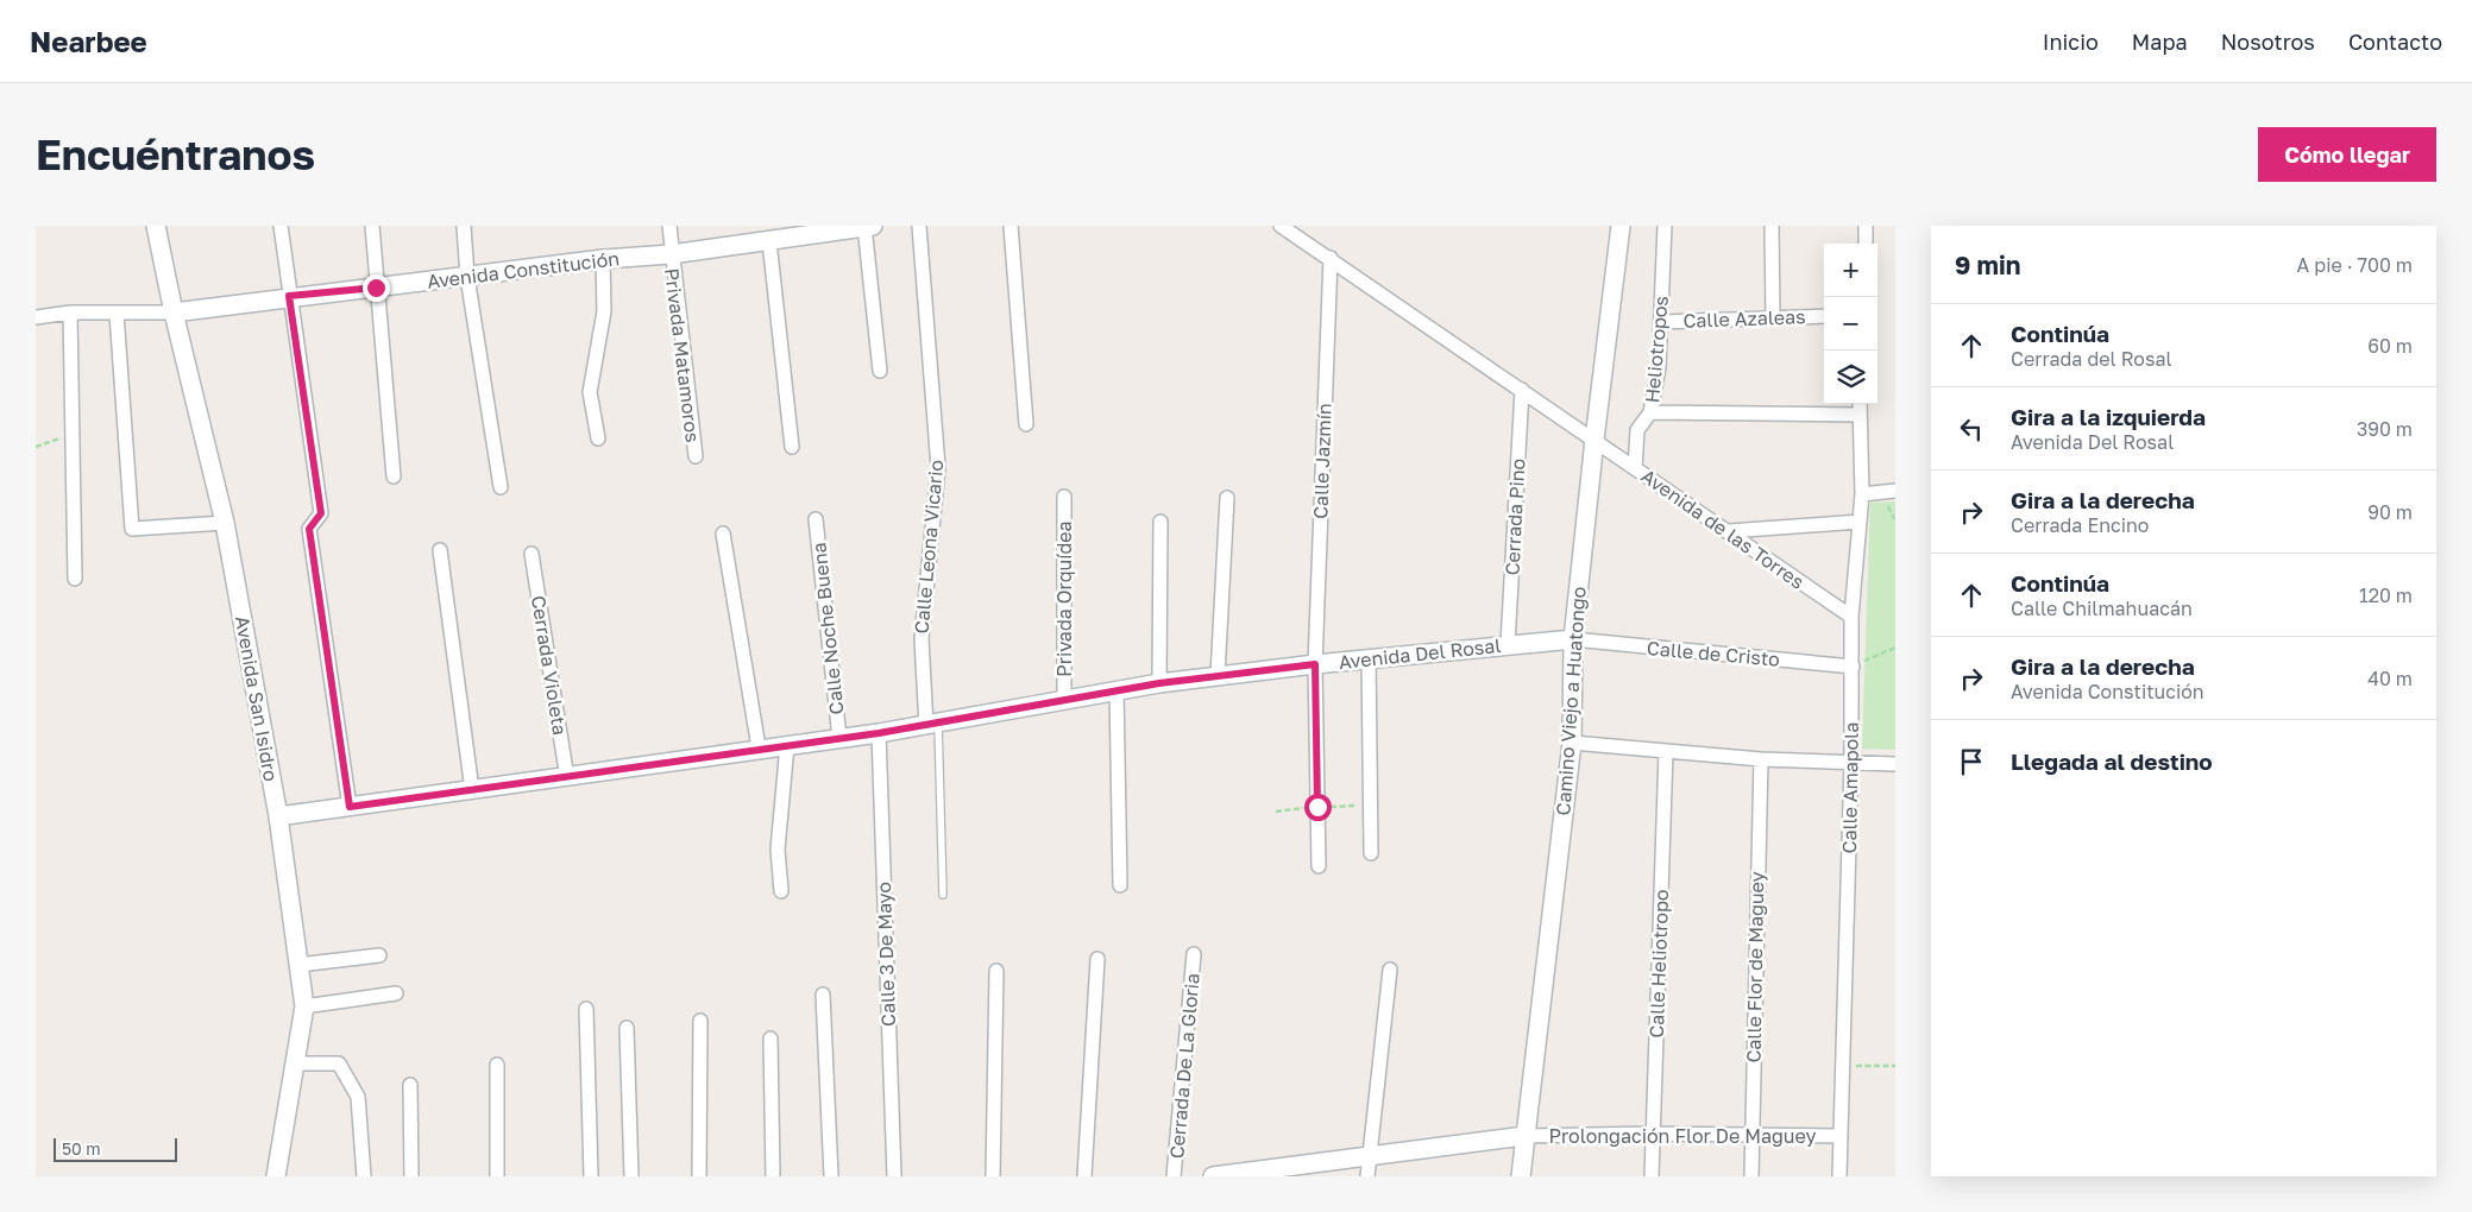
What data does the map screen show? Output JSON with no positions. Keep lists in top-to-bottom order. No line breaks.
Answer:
{"streets":{"main road":["Avenida Constitución","Avenida Del Rosal","Avenida San Isidro","Camino Viejo a Huatongo"],"street":["Calle Azaleas","Heliotropos","Privada Matamoros","Calle Jazmín","Cerrada Pino","Avenida de las Torres","Calle Leona Vicario","Privada Orquídea","Calle Noche Buena","Calle de Cristo","Cerrada Violeta","Calle Amapola","Calle 3 De Mayo","Calle Heliotropo","Calle Flor de Maguey","Cerrada De La Gloria","Prolongación Flor De Maguey"]},"crossings":[["Avenida Constitución","Privada Matamoros"],["Avenida Constitución","Avenida San Isidro"],["Calle Azaleas","Heliotropos"],["Heliotropos","Avenida de las Torres"],["Calle Jazmín","Avenida de las Torres"],["Calle Jazmín","Avenida Del Rosal"],["Cerrada Pino","Avenida de las Torres"],["Cerrada Pino","Avenida Del Rosal"],["Avenida de las Torres","Camino Viejo a Huatongo"],["Avenida de las Torres","Calle Amapola"],["Calle Leona Vicario","Avenida Del Rosal"],["Privada Orquídea","Avenida Del Rosal"],["Calle Noche Buena","Avenida Del Rosal"],["Avenida Del Rosal","Calle de Cristo"],["Avenida Del Rosal","Cerrada Violeta"],["Avenida Del Rosal","Avenida San Isidro"],["Avenida Del Rosal","Camino Viejo a Huatongo"],["Avenida Del Rosal","Calle 3 De Mayo"],["Calle de Cristo","Camino Viejo a Huatongo"],["Calle de Cristo","Calle Amapola"],["Camino Viejo a Huatongo","Prolongación Flor De Maguey"],["Calle Amapola","Prolongación Flor De Maguey"],["Calle Heliotropo","Prolongación Flor De Maguey"],["Calle Flor de Maguey","Prolongación Flor De Maguey"]],"scale_bar":"50 m","page":{"header":"Nearbee","nav":["Inicio","Mapa","Nosotros","Contacto"],"buttons":"Cómo llegar","title":"Encuéntranos","heading":["9 min","A pie · 700 m"],"map_buttons":["+","−"],"list":[["Continúa","Cerrada del Rosal","60 m"],["Gira a la izquierda","Avenida Del Rosal","390 m"],["Gira a la derecha","Cerrada Encino","90 m"],["Continúa","Calle Chilmahuacán","120 m"],["Gira a la derecha","Avenida Constitución","40 m"],"Llegada al destino"],"scale":"50 m"}}
